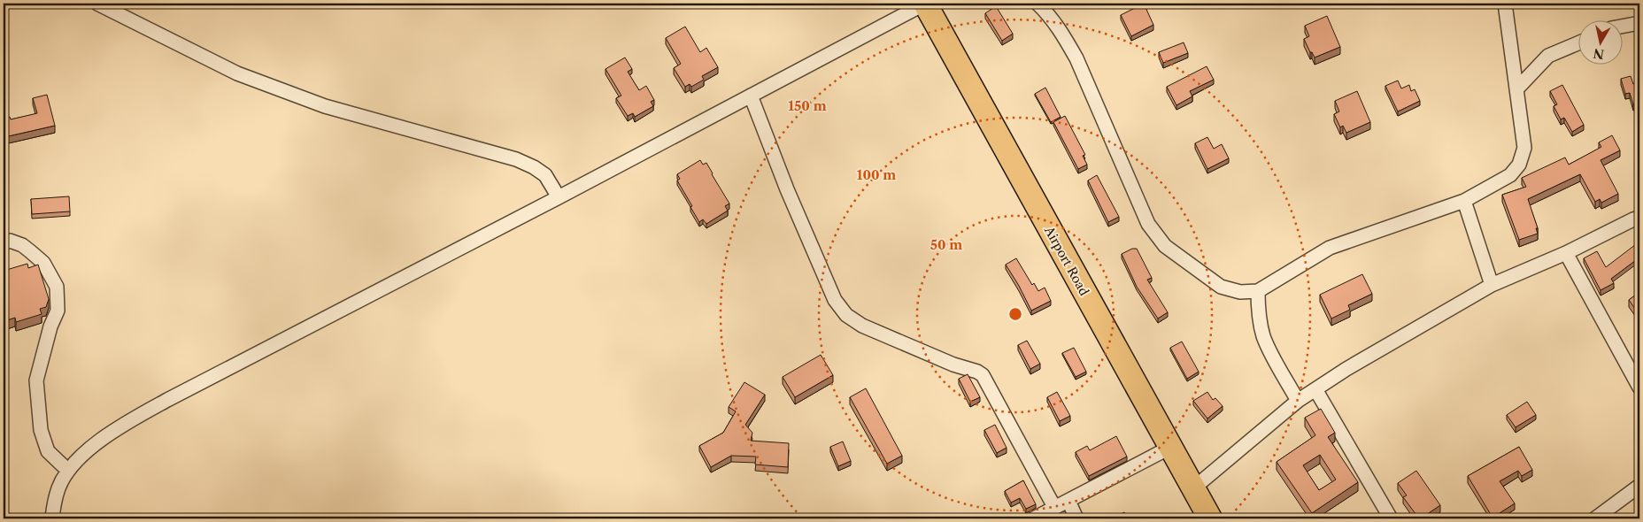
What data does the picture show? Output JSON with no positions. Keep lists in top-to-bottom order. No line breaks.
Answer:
{"streets":{"highway":["Airport Road"]},"north":"bottom","rings":["150 m","100 m","50 m"]}
